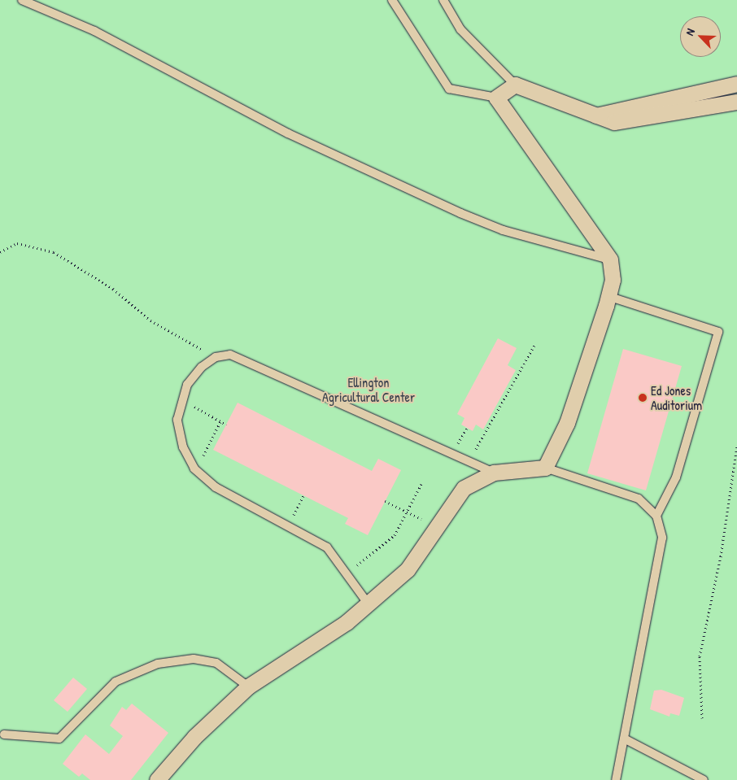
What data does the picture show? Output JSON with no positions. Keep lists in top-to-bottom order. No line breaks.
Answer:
{"parks":["Ellington Agricultural Center"],"places":["Ed Jones Auditorium"],"north":"top left"}
